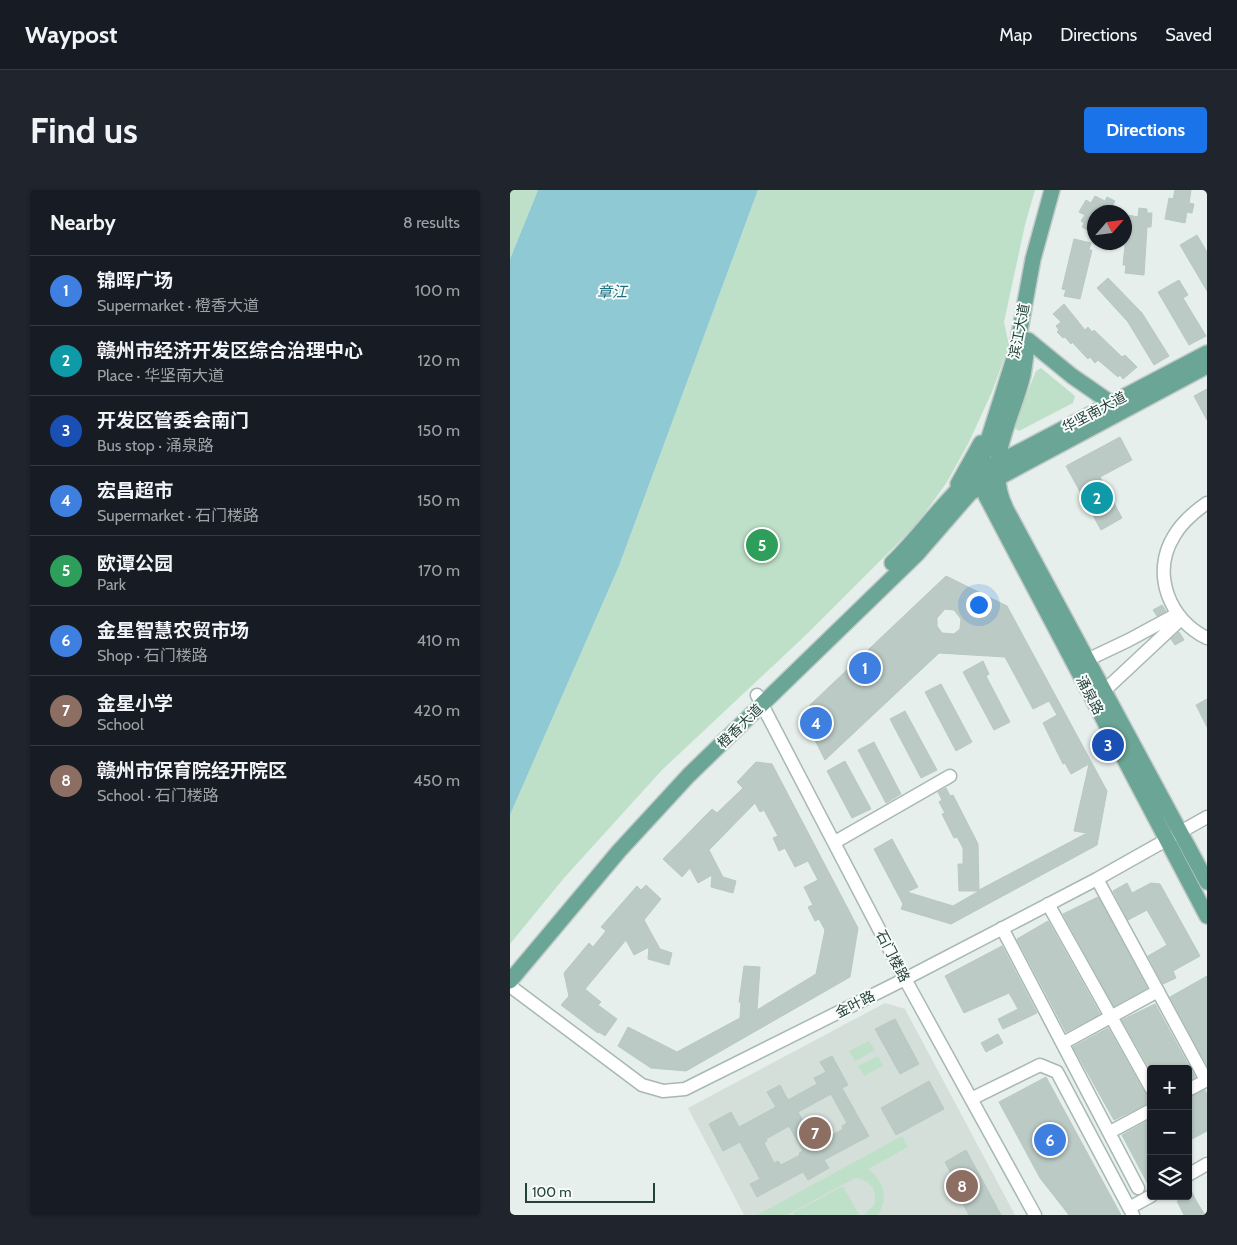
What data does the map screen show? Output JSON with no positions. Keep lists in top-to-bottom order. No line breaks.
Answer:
{"streets":{"main road":["滨江大道","华坚南大道","涌泉路","橙香大道"],"street":["石门楼路","金叶路"]},"crossings":[["滨江大道","华坚南大道"],["滨江大道","涌泉路"],["滨江大道","橙香大道"],["华坚南大道","涌泉路"],["华坚南大道","橙香大道"],["涌泉路","橙香大道"],["涌泉路","金叶路"],["橙香大道","石门楼路"],["石门楼路","金叶路"]],"water":["章江"],"scale_bar":"100 m","north":"top right","page":{"header":"Waypost","nav":["Map","Directions","Saved"],"buttons":"Directions","title":"Find us","heading":["Nearby","8 results"],"list":[{"mark":"1","name":"锦晖广场","note":"Supermarket · 橙香大道","value":"100 m"},{"mark":"2","name":"赣州市经济开发区综合治理中心","note":"Place · 华坚南大道","value":"120 m"},{"mark":"3","name":"开发区管委会南门","note":"Bus stop · 涌泉路","value":"150 m"},{"mark":"4","name":"宏昌超市","note":"Supermarket · 石门楼路","value":"150 m"},{"mark":"5","name":"欧谭公园","note":"Park","value":"170 m"},{"mark":"6","name":"金星智慧农贸市场","note":"Shop · 石门楼路","value":"410 m"},{"mark":"7","name":"金星小学","note":"School","value":"420 m"},{"mark":"8","name":"赣州市保育院经开院区","note":"School · 石门楼路","value":"450 m"}],"pins":["2","5","1","4","3","7","6","8"],"map_buttons":["+","−"],"scale":"100 m"}}
